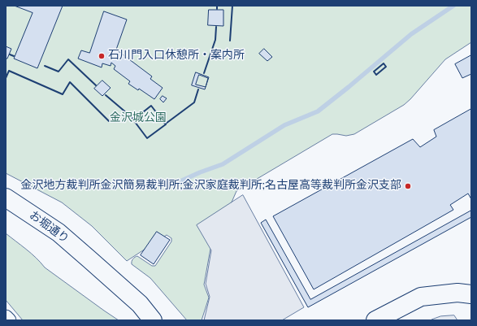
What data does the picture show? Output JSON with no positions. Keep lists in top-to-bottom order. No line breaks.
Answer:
{"streets":{"main road":["お堀通り"]},"parks":["金沢城公園"],"places":["石川門入口休憩所・案内所","金沢地方裁判所金沢簡易裁判所;金沢家庭裁判所;名古屋高等裁判所金沢支部"]}
